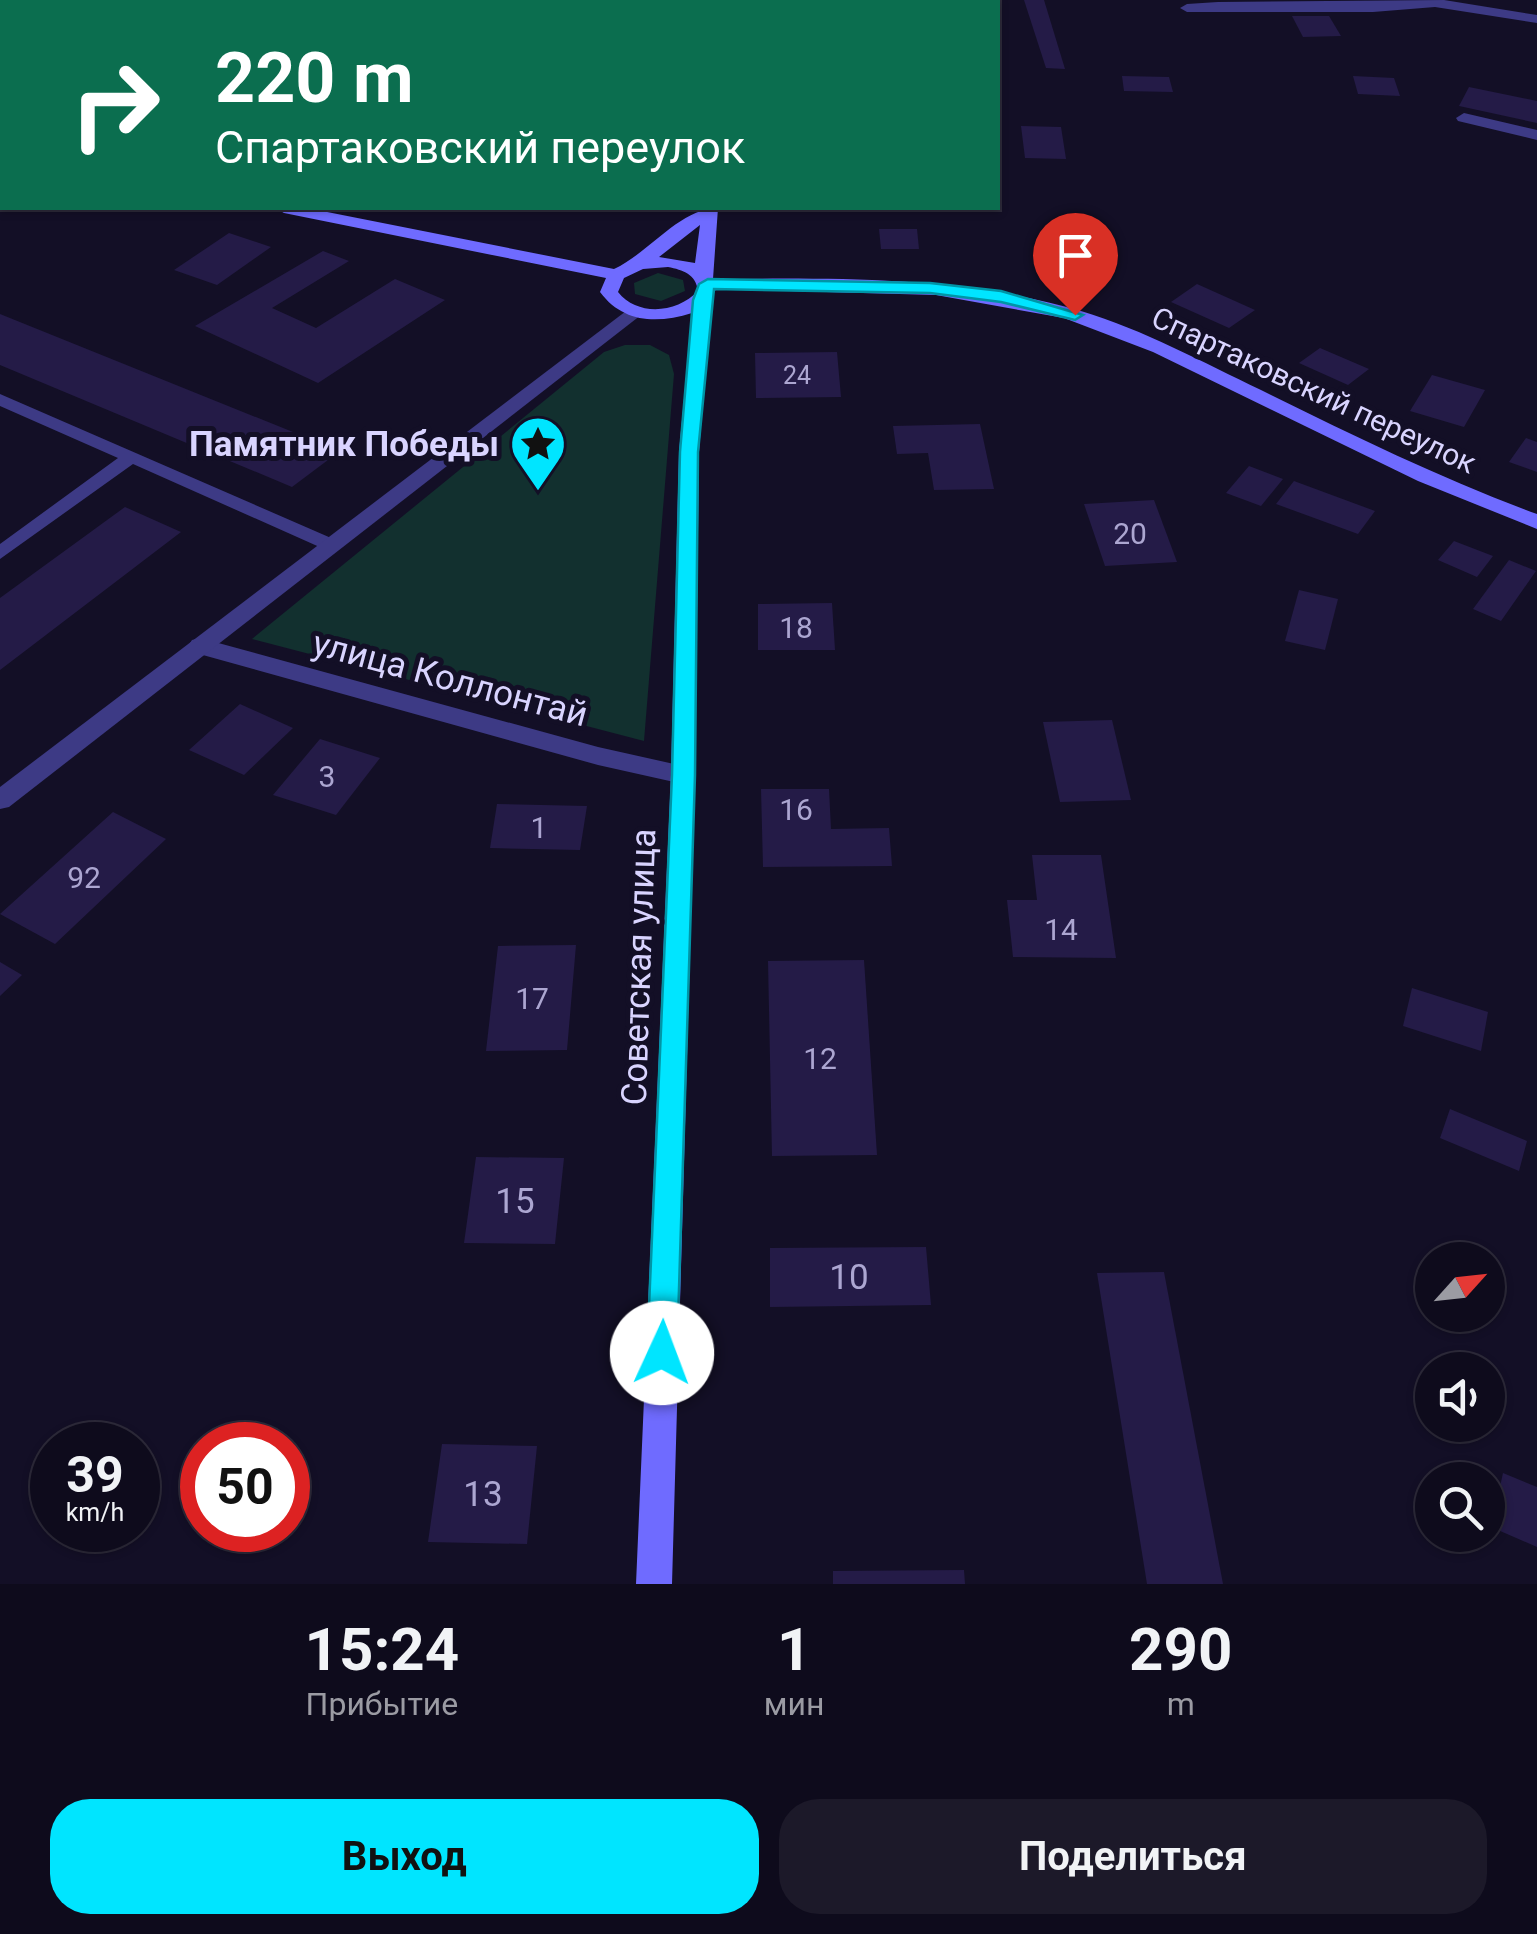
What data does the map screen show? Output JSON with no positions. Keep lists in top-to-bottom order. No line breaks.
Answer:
{"streets":{"main road":["Спартаковский переулок","Советская улица"],"street":["улица Коллонтай"]},"crossings":[["Спартаковский переулок","Советская улица"],["улица Коллонтай","Советская улица"]],"places":{"place":["Памятник Победы"]},"house_numbers":["24","20","18","3","16","1","92","14","17","12","15","10","13"],"north":"top right","page":{"turn":["220 m","Спартаковский переулок"],"speed":"39 km/h","limit":"50","eta":["15:24","Прибытие","1","мин","290","m"],"buttons":["Выход","Поделиться"]}}
